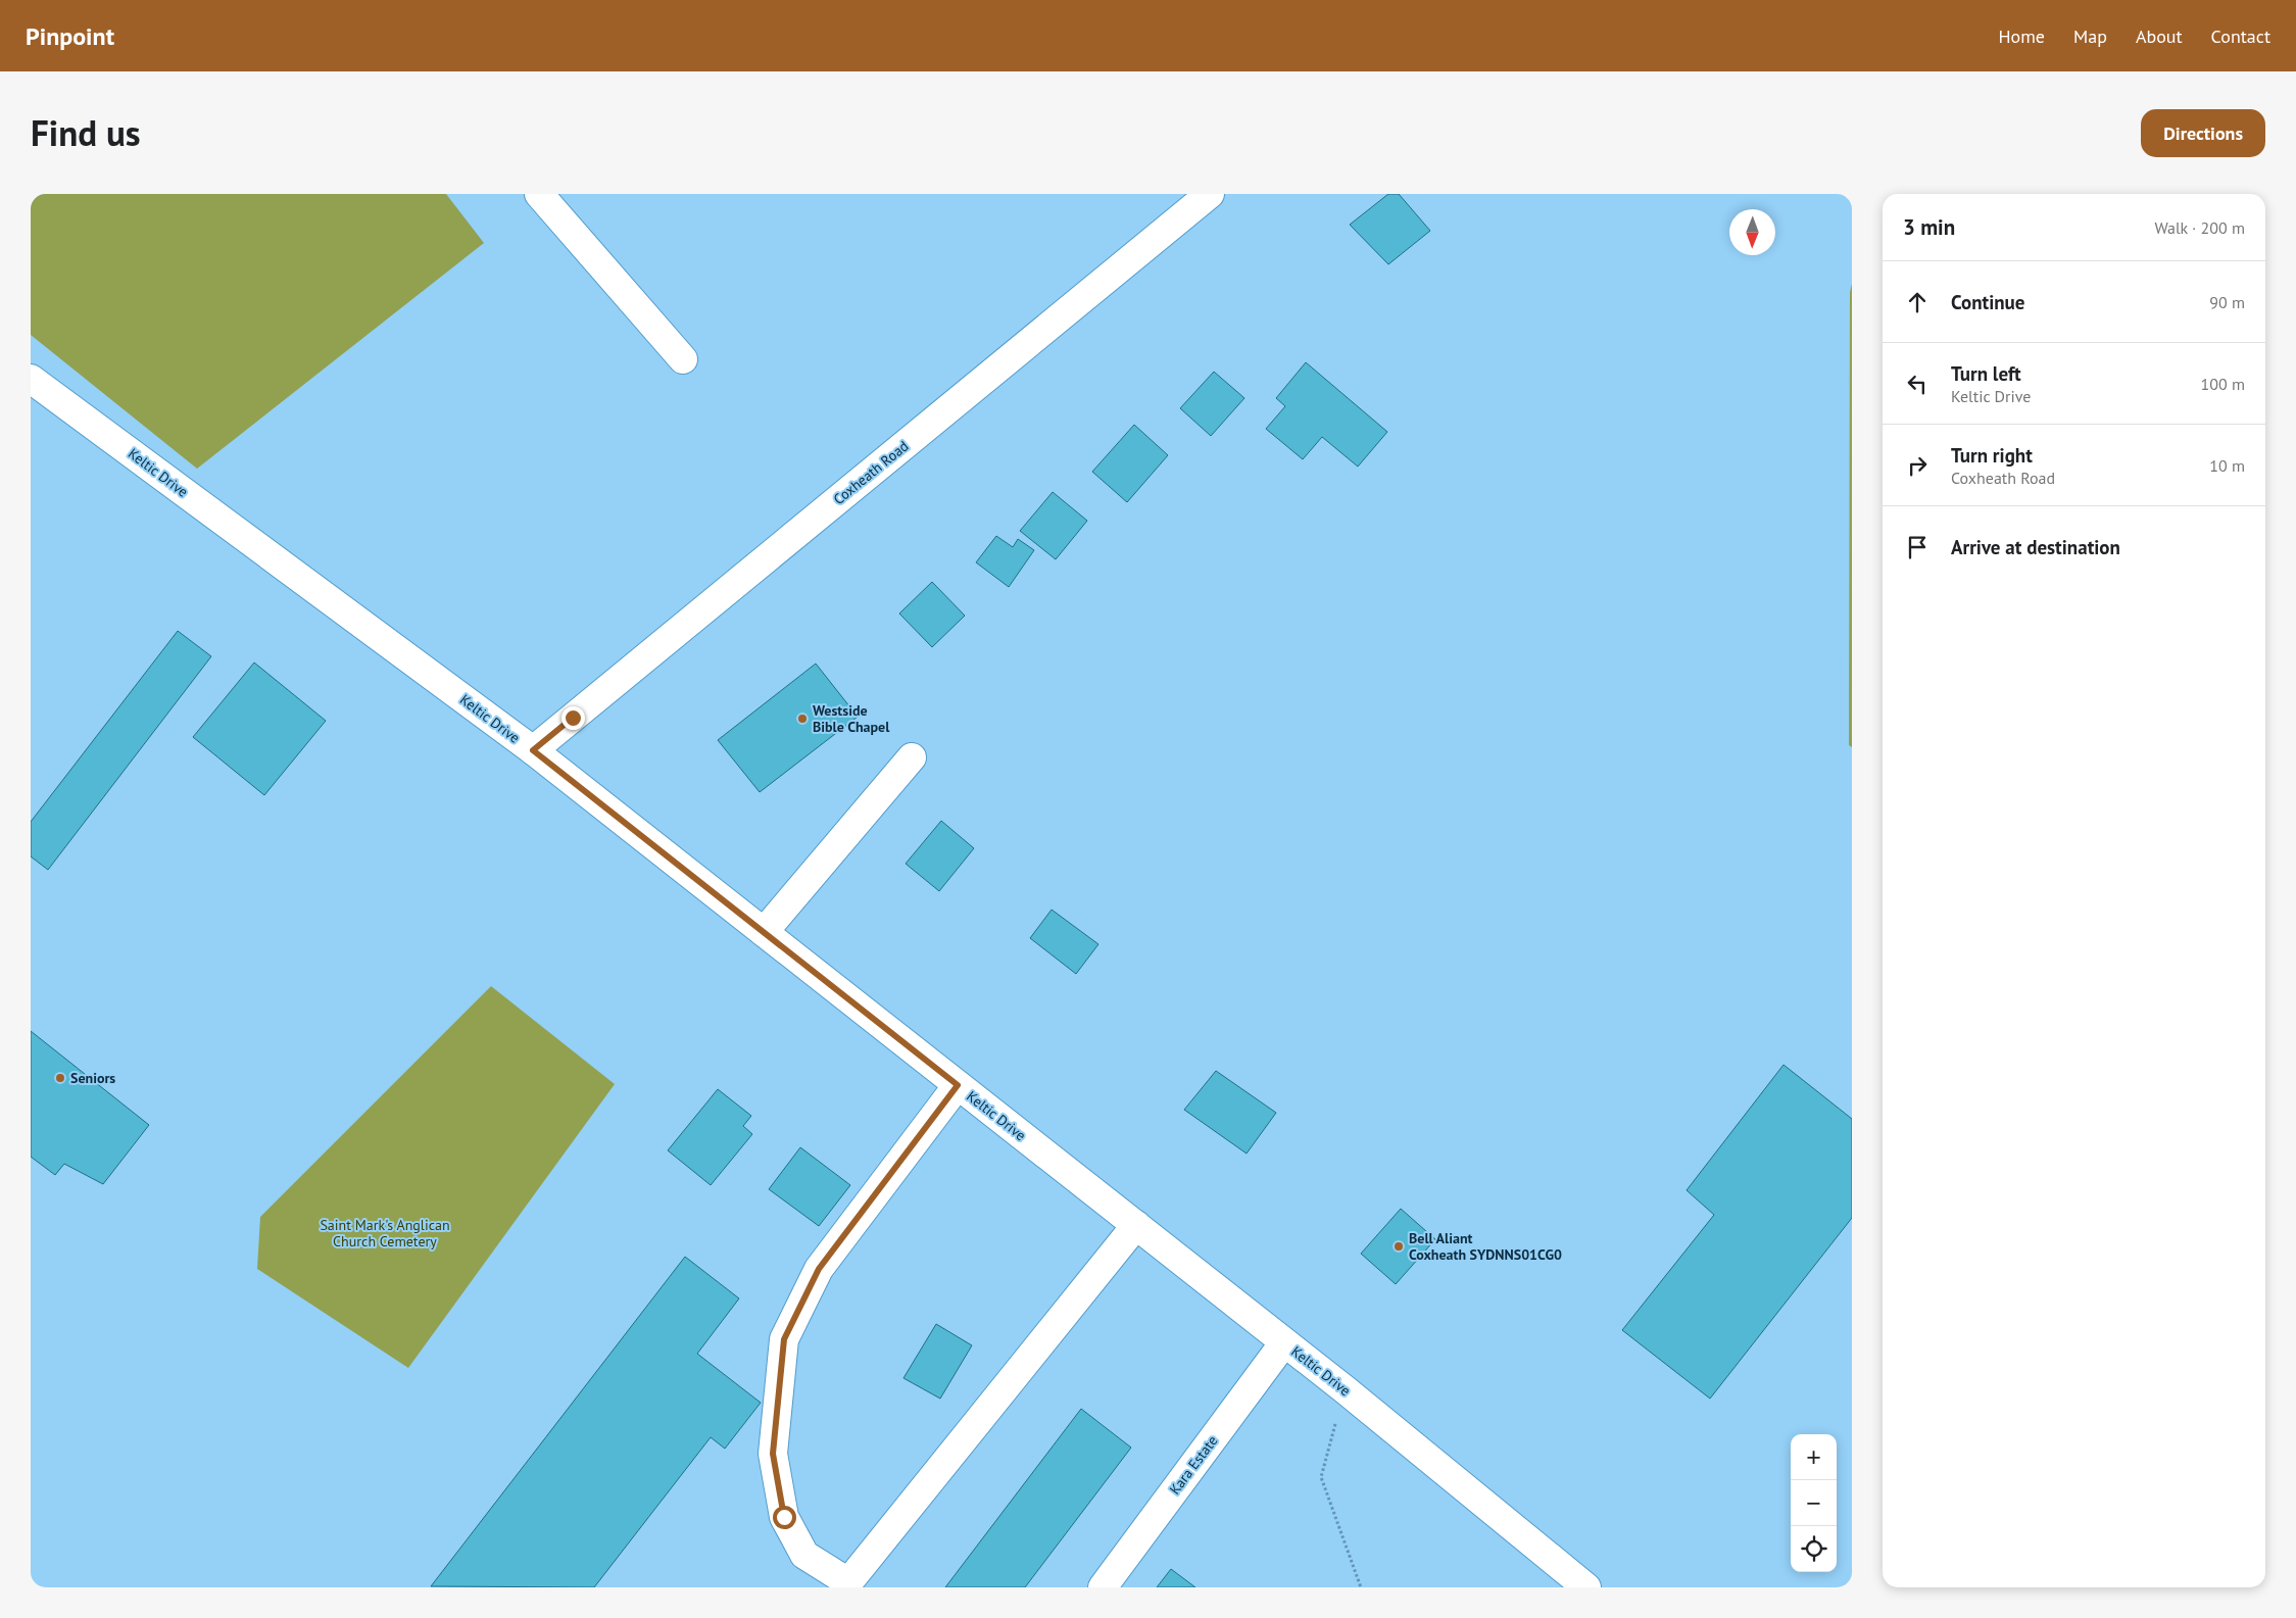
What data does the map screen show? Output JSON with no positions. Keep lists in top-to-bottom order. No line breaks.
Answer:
{"streets":{"main road":["Keltic Drive","Coxheath Road","Kara Estate"]},"crossings":[["Keltic Drive","Coxheath Road"],["Keltic Drive","Kara Estate"]],"parks":["Saint Mark's Anglican Church Cemetery"],"places":["Westside Bible Chapel","Seniors","Bell Aliant Coxheath SYDNNS01CG0"],"north":"bottom","page":{"header":"Pinpoint","nav":["Home","Map","About","Contact"],"title":"Find us","buttons":"Directions","heading":["3 min","Walk · 200 m"],"list":[["Continue","90 m"],["Turn left","Keltic Drive","100 m"],["Turn right","Coxheath Road","10 m"],"Arrive at destination"],"map_buttons":["+","−"]}}
